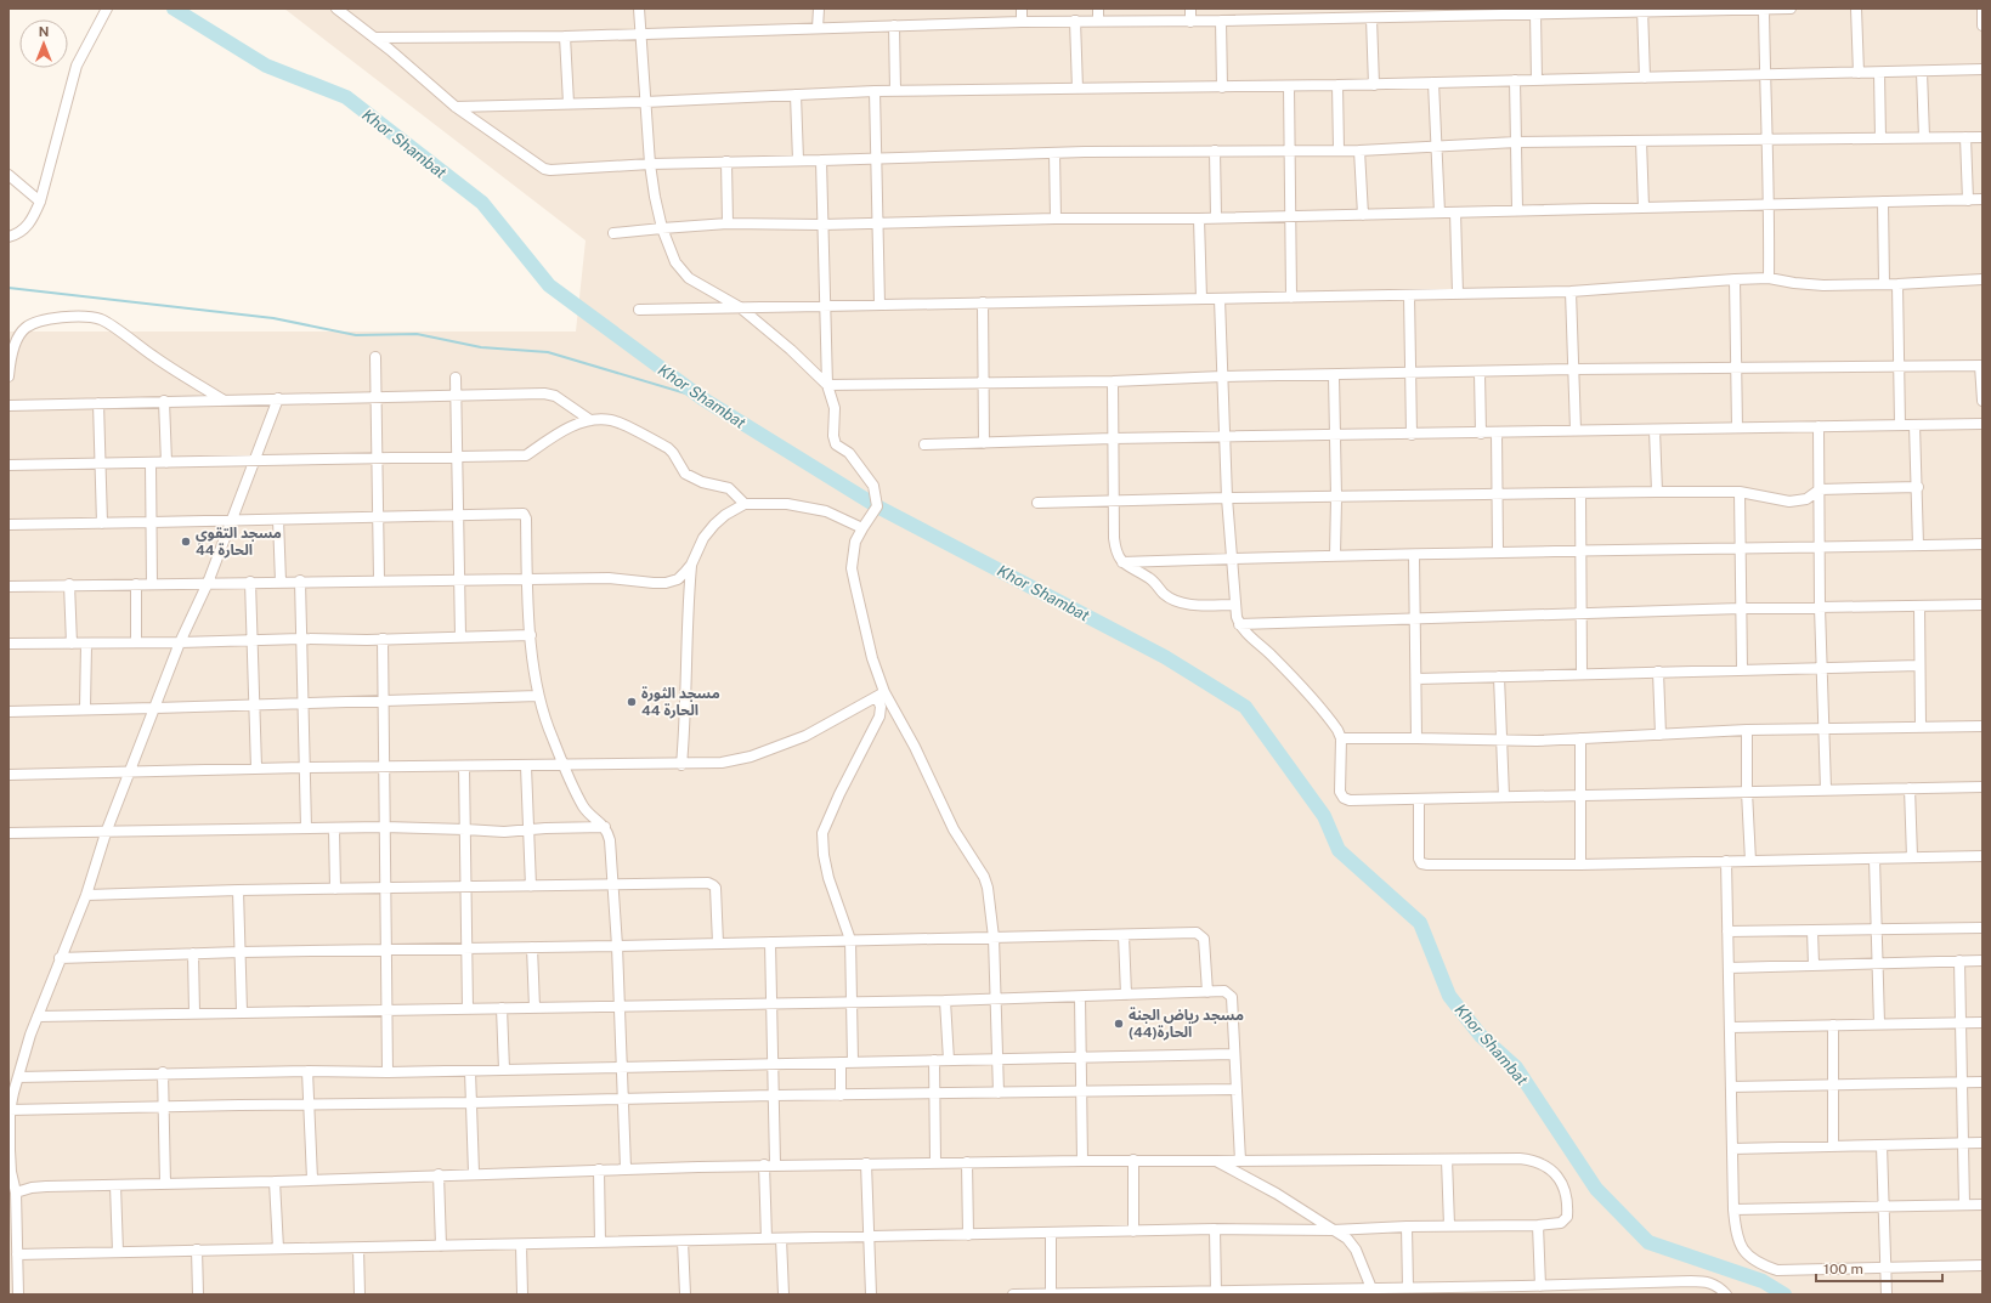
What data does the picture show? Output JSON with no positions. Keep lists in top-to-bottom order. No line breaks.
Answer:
{"water":["Khor Shambat"],"places":["مسجد التقوي الحارة 44","مسجد الثورة الحارة 44","مسجد رياض الجنة الحارة(44)"],"scale_bar":"100 m","north":"top"}
